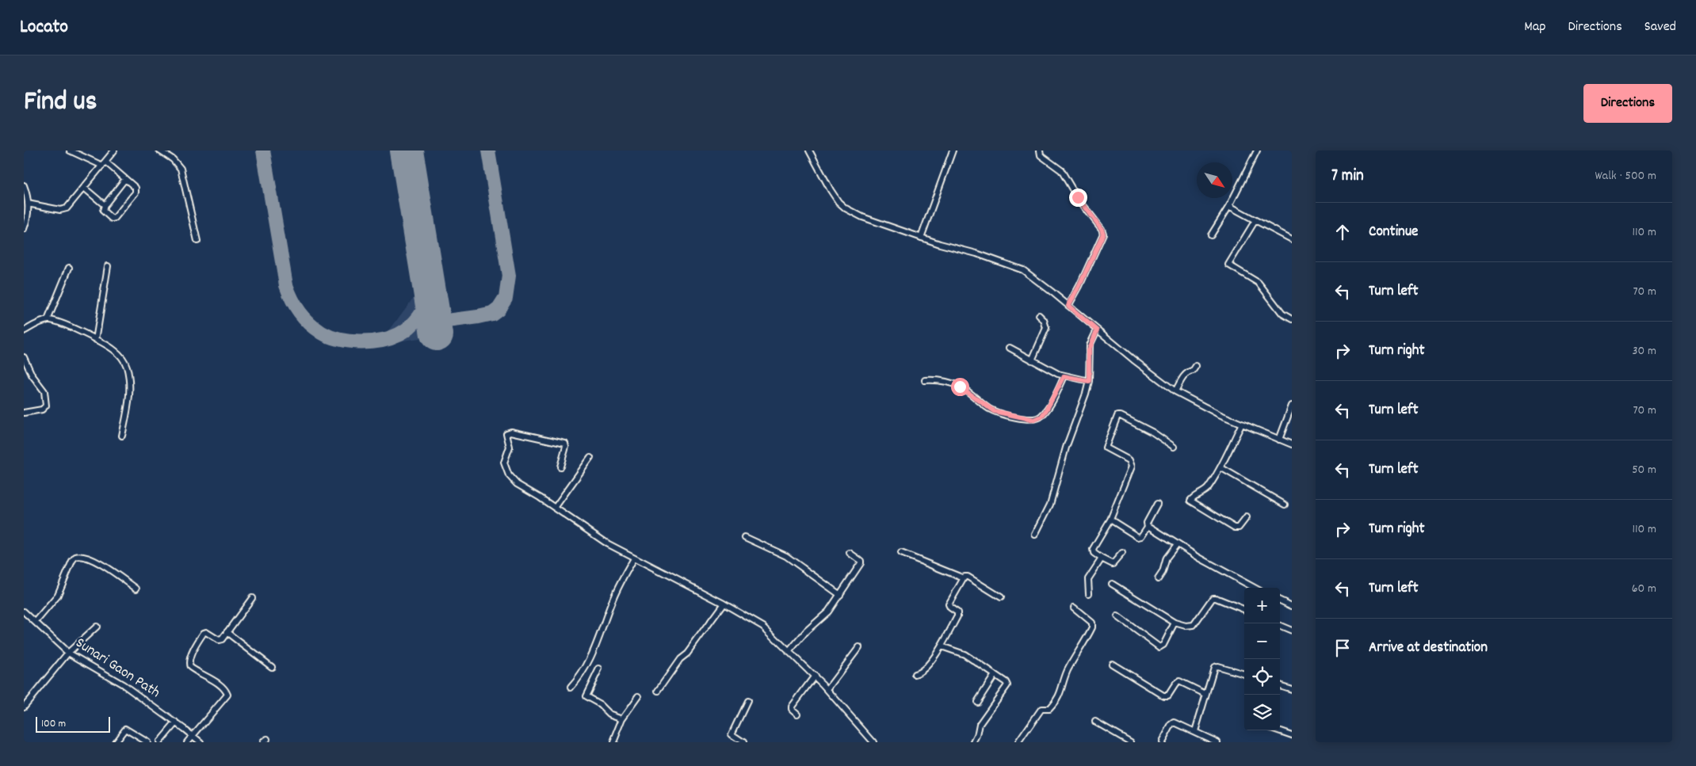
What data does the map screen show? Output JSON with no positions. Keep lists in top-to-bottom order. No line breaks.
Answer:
{"streets":{"street":["Sunari Gaon Path"]},"scale_bar":"100 m","north":"bottom right","page":{"header":"Locato","nav":["Map","Directions","Saved"],"title":"Find us","buttons":"Directions","heading":["7 min","Walk · 500 m"],"list":[["Continue","110 m"],["Turn left","70 m"],["Turn right","30 m"],["Turn left","70 m"],["Turn left","50 m"],["Turn right","110 m"],["Turn left","60 m"],"Arrive at destination"],"map_buttons":["+","−"],"scale":"100 m"}}
